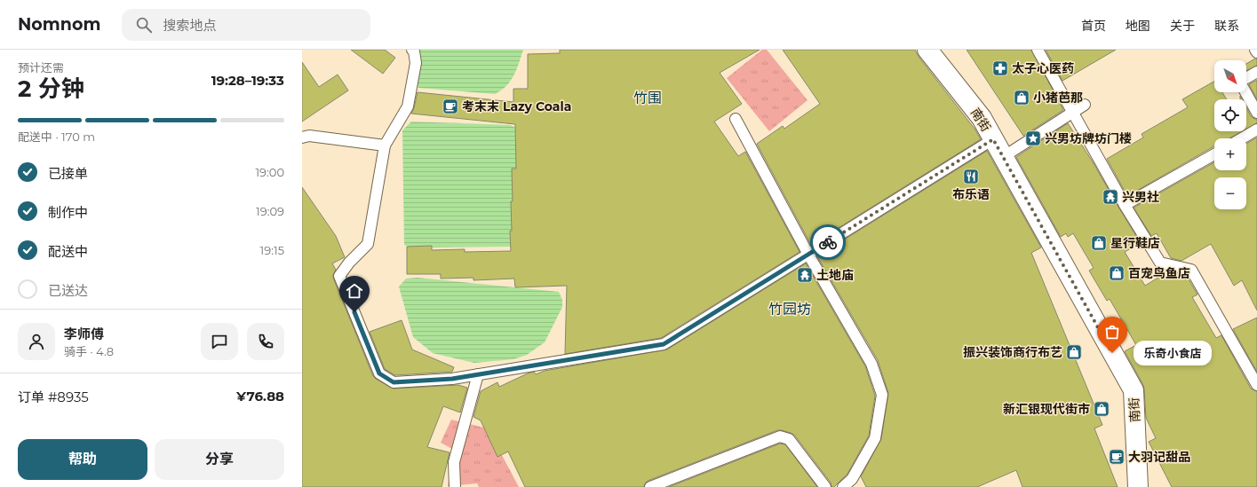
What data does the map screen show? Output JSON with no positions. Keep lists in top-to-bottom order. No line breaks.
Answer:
{"streets":{"street":["南街"]},"districts":["竹围","竹园坊"],"places":{"pharmacy":["太子心医药"],"shop":["小猪芭那","星行鞋店","百宠鸟鱼店","振兴装饰商行布艺","新汇银现代街市"],"cafe":["考末末 Lazy Coala","大羽记甜品"],"place":["兴男坊牌坊门楼"],"restaurant":["布乐语"],"temple":["兴男社","土地庙"],"other":["乐奇小食店"]},"north":"bottom right","page":{"header":"Nomnom","search":"搜索地点","nav":["首页","地图","关于","联系"],"heading":["2 分钟","预计还需","19:28–19:33"],"panel":["李师傅","骑手 · 4.8","订单 #8935","¥76.88"],"map_buttons":["+","−"],"bar":"配送中 · 170 m","list":[["已接单","19:00"],["制作中","19:09"],["配送中","19:15"],"已送达"],"bubble":"乐奇小食店","buttons":["帮助","分享"]}}
